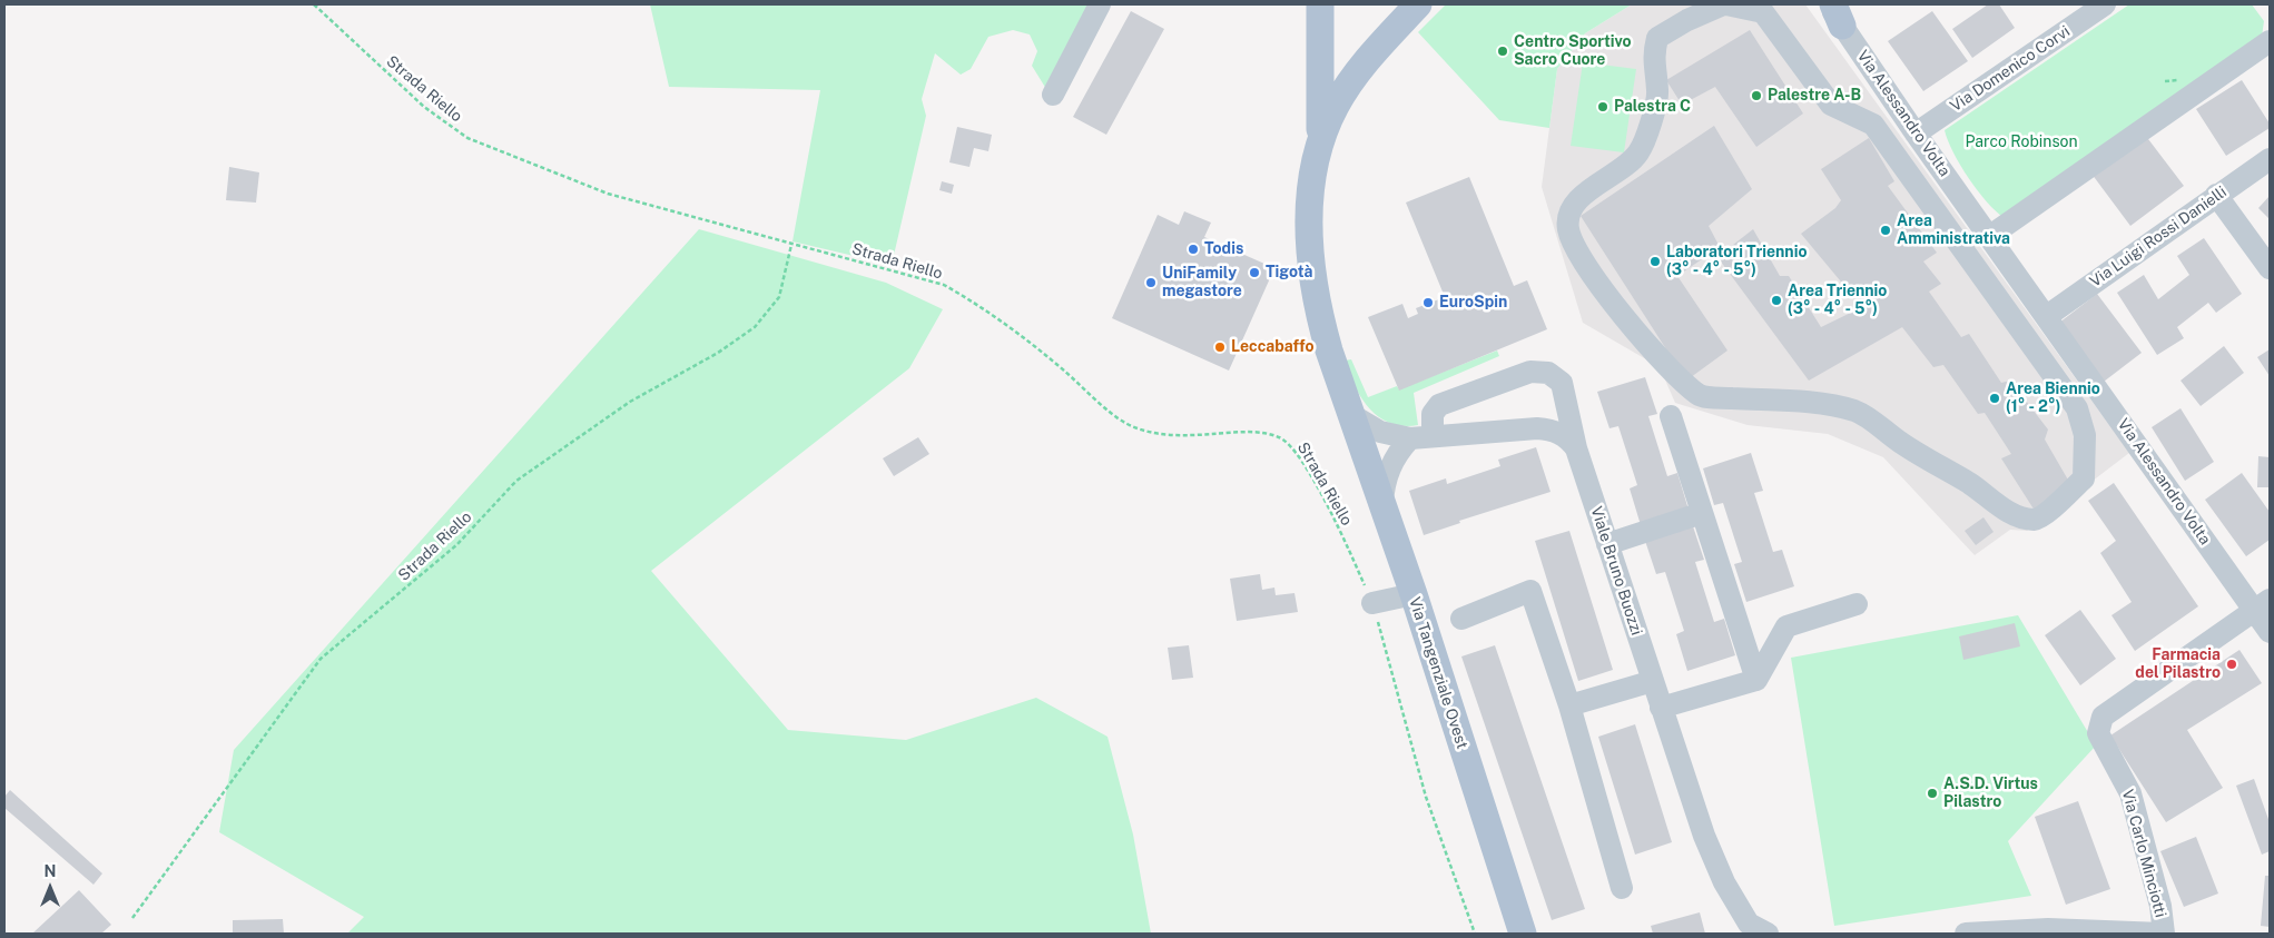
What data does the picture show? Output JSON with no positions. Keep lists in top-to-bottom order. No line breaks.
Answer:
{"streets":{"main road":["Via Tangenziale Ovest"],"street":["Via Domenico Corvi","Via Alessandro Volta","Via Luigi Rossi Danielli","Viale Bruno Buozzi","Via Carlo Minciotti"],"path":["Strada Riello"]},"crossings":[["Via Domenico Corvi","Via Alessandro Volta"],["Via Alessandro Volta","Via Luigi Rossi Danielli"],["Via Alessandro Volta","Via Carlo Minciotti"]],"parks":["Parco Robinson"],"places":["Centro Sportivo Sacro Cuore","Palestre A-B","Palestra C","Area Amministrativa","Todis","Laboratori Triennio (3° - 4° - 5°)","Tigotà","UniFamily megastore","Area Triennio (3° - 4° - 5°)","EuroSpin","Leccabaffo","Area Biennio (1° - 2°)","Farmacia del Pilastro","A.S.D. Virtus Pilastro"],"north":"top"}
